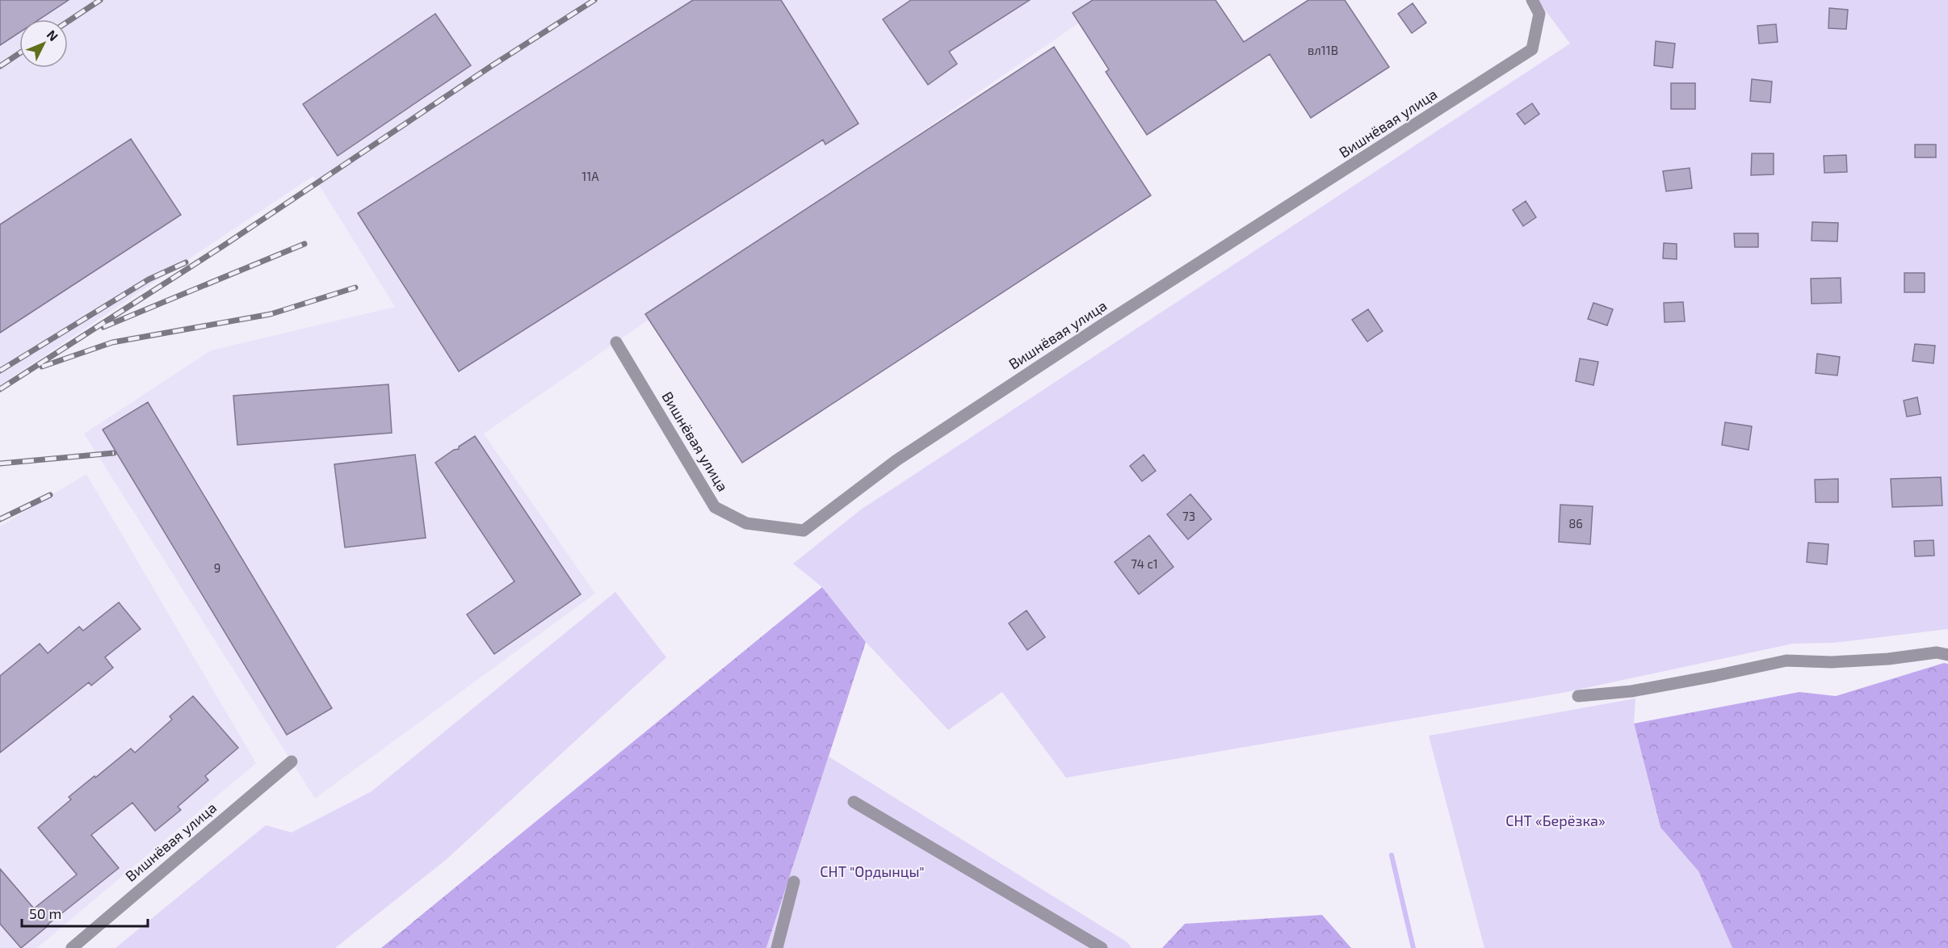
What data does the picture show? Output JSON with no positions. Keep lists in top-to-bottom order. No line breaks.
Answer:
{"streets":{"street":["Вишнёвая улица"]},"parks":["СНТ «Берёзка»","СНТ \"Ордынцы\""],"house_numbers":["вл11В","11А","73","86","74 с1","9"],"scale_bar":"50 m","north":"top right"}
